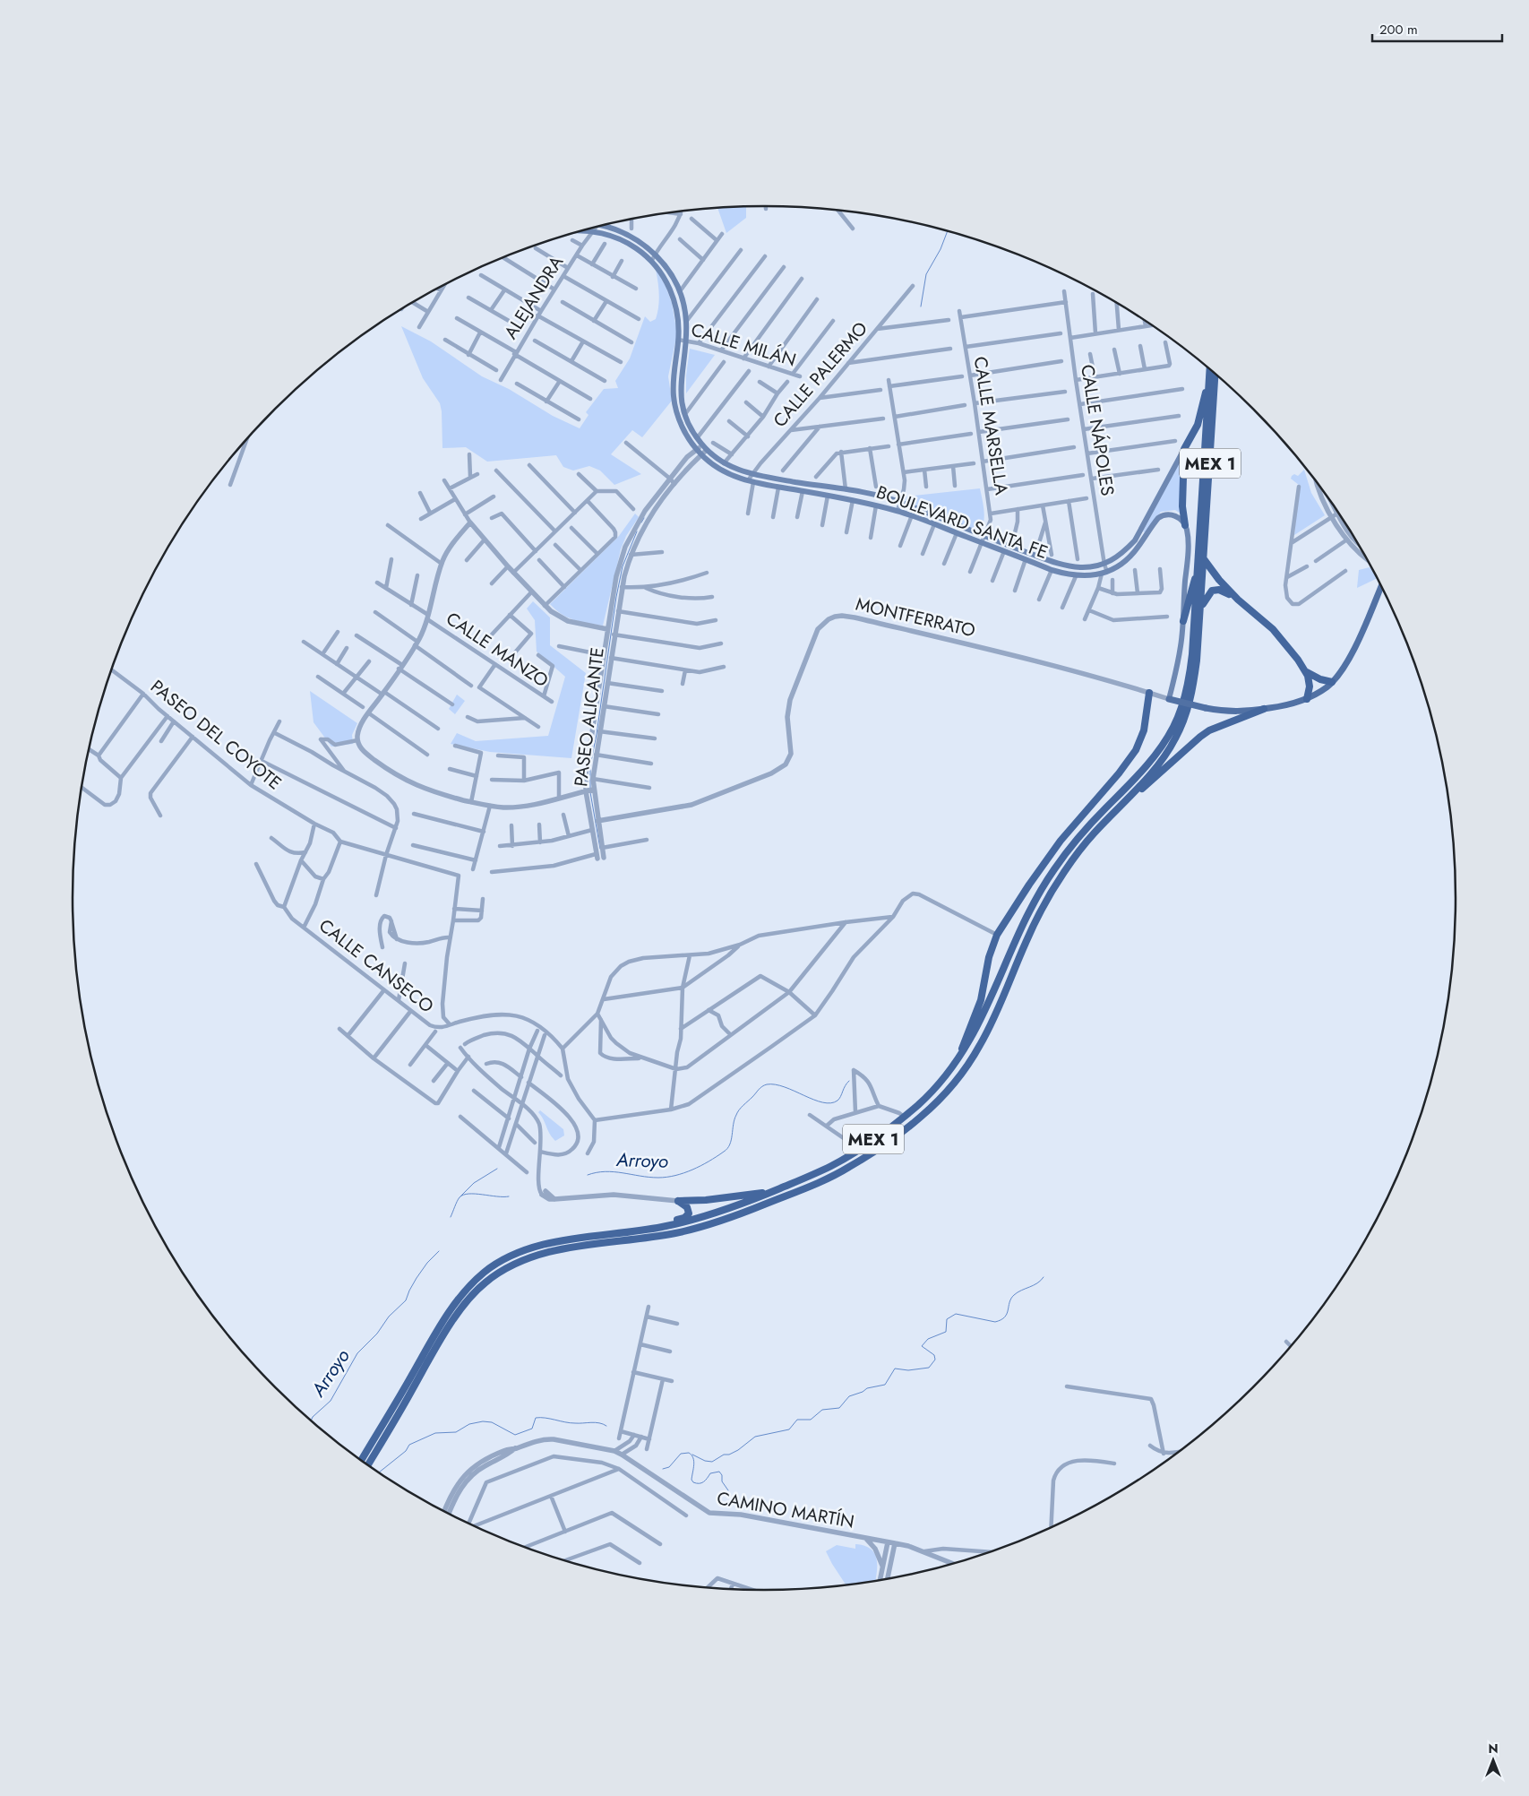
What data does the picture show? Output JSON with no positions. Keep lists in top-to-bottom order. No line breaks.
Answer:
{"streets":{"highway":["MEX 1"],"main road":["BOULEVARD SANTA FE"],"street":["ALEJANDRA","CALLE MILÁN","CALLE PALERMO","CALLE MARSELLA","CALLE NÁPOLES","MONTFERRATO","CALLE MANZO","PASEO ALICANTE","PASEO DEL COYOTE","CALLE CANSECO","CAMINO MARTÍN"]},"crossings":[["ALEJANDRA","BOULEVARD SANTA FE"],["CALLE MILÁN","BOULEVARD SANTA FE"],["CALLE PALERMO","BOULEVARD SANTA FE"],["CALLE MARSELLA","BOULEVARD SANTA FE"],["CALLE NÁPOLES","BOULEVARD SANTA FE"],["BOULEVARD SANTA FE","PASEO ALICANTE"],["MONTFERRATO","PASEO ALICANTE"]],"water":["Arroyo"],"scale_bar":"200 m","north":"top"}
